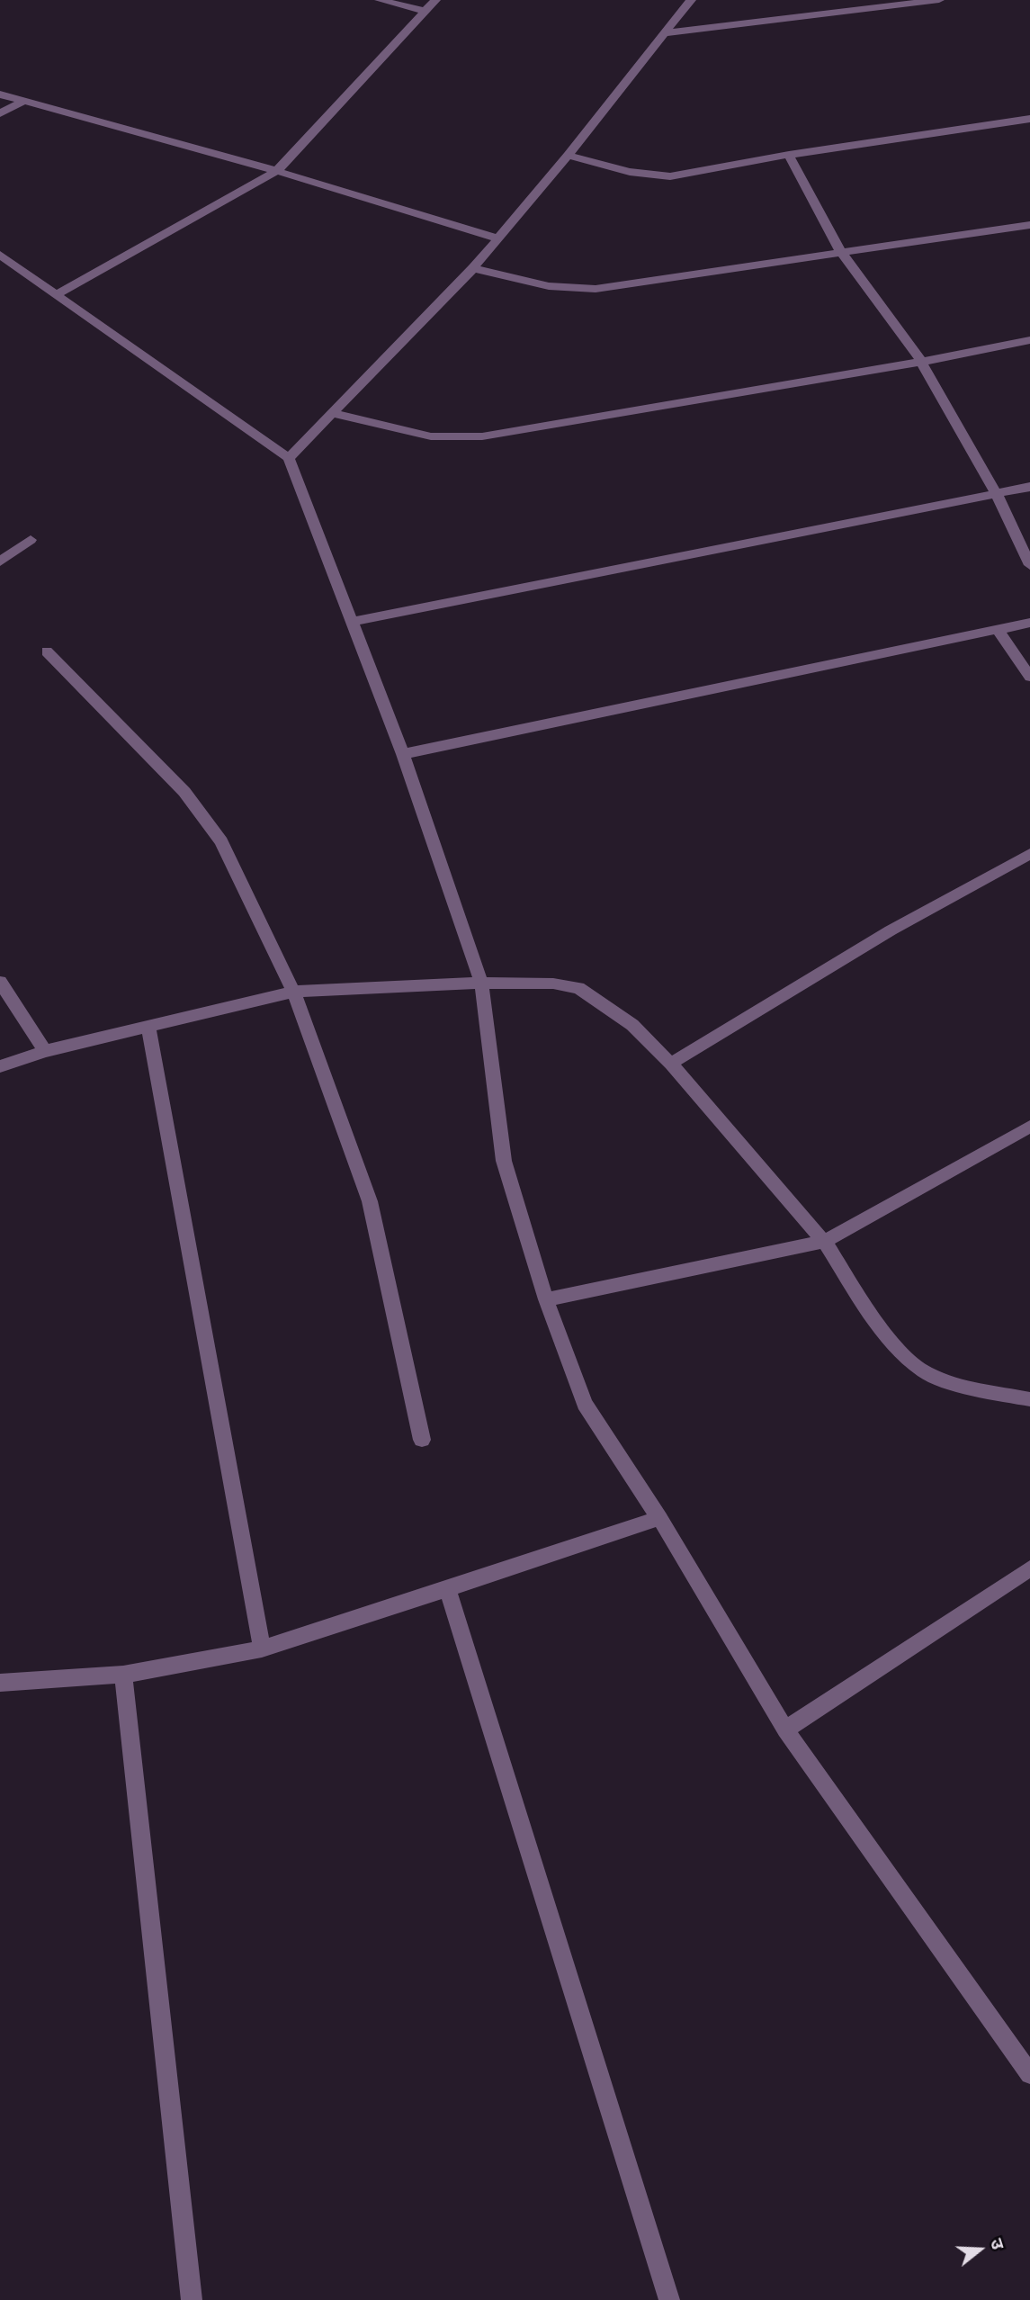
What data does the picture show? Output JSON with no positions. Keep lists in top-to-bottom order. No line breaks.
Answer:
{"north":"right"}
